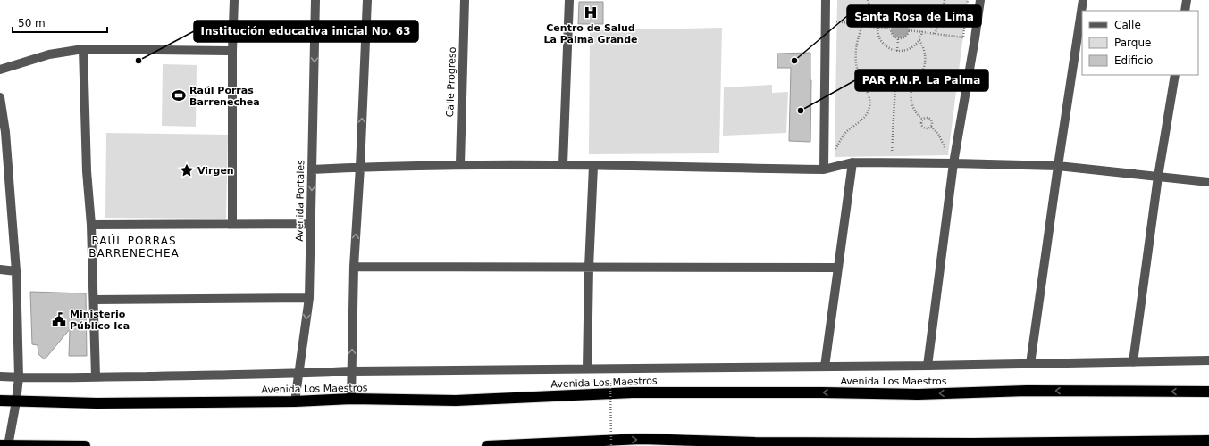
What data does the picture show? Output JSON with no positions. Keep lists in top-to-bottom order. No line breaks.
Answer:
{"streets":{"highway":["Avenida Los Maestros"],"street":["Calle Progreso","Avenida Portales"]},"crossings":[["Avenida Portales","Avenida Los Maestros"]],"districts":["RAÚL PORRAS BARRENECHEA"],"places":{"hospital":["Centro de Salud La Palma Grande"],"other":["Institución educativa inicial No. 63","Santa Rosa de Lima","PAR P.N.P. La Palma"],"sports":["Raúl Porras Barrenechea"],"place":["Virgen"],"public building":["Ministerio Público Ica"]},"legend":["Calle","Parque","Edificio"],"scale_bar":"50 m"}
